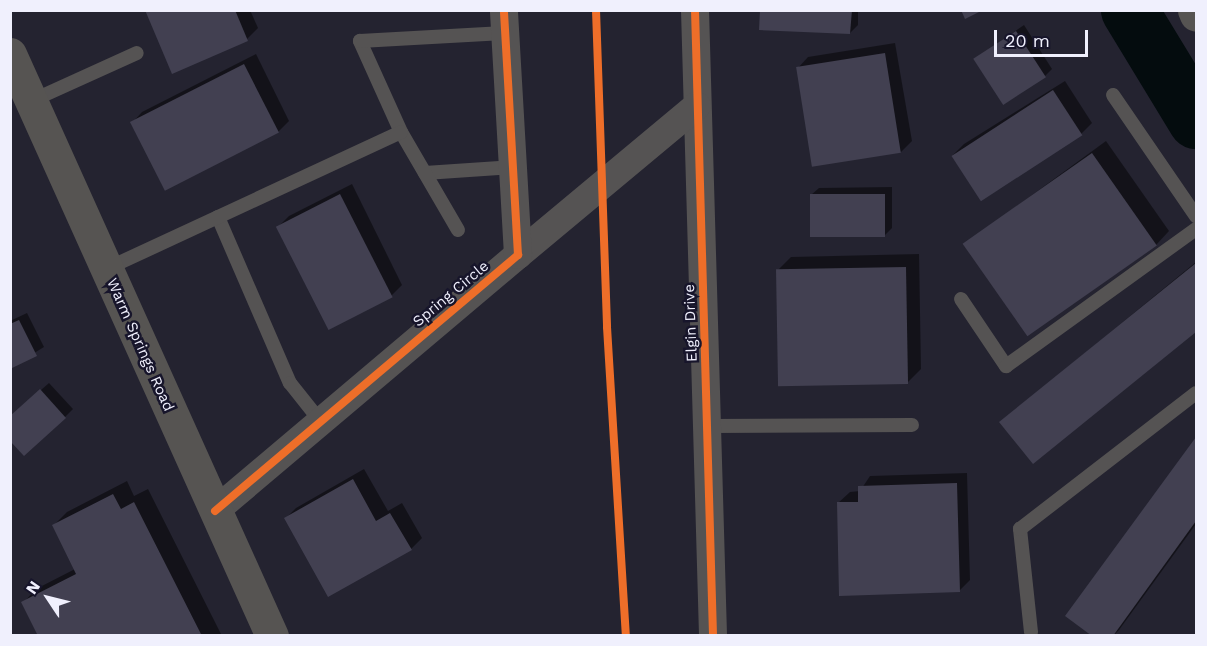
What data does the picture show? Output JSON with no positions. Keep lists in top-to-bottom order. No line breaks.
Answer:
{"streets":{"main road":["Warm Springs Road"],"street":["Spring Circle","Elgin Drive"]},"crossings":[["Spring Circle","Elgin Drive"],["Spring Circle","Warm Springs Road"]],"scale_bar":"20 m","north":"top left"}
